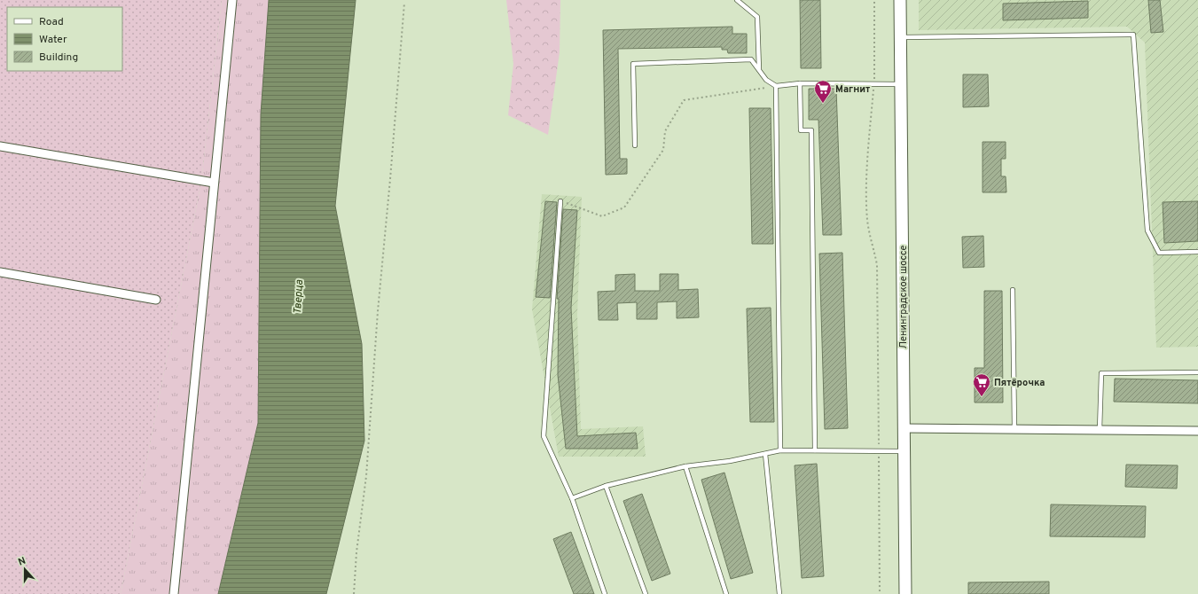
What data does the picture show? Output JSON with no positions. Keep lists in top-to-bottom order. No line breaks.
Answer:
{"streets":{"main road":["Ленинградское шоссе"]},"water":["Тверца"],"places":{"supermarket":["Магнит","Пятёрочка"]},"legend":["Road","Water","Building"],"north":"top"}
